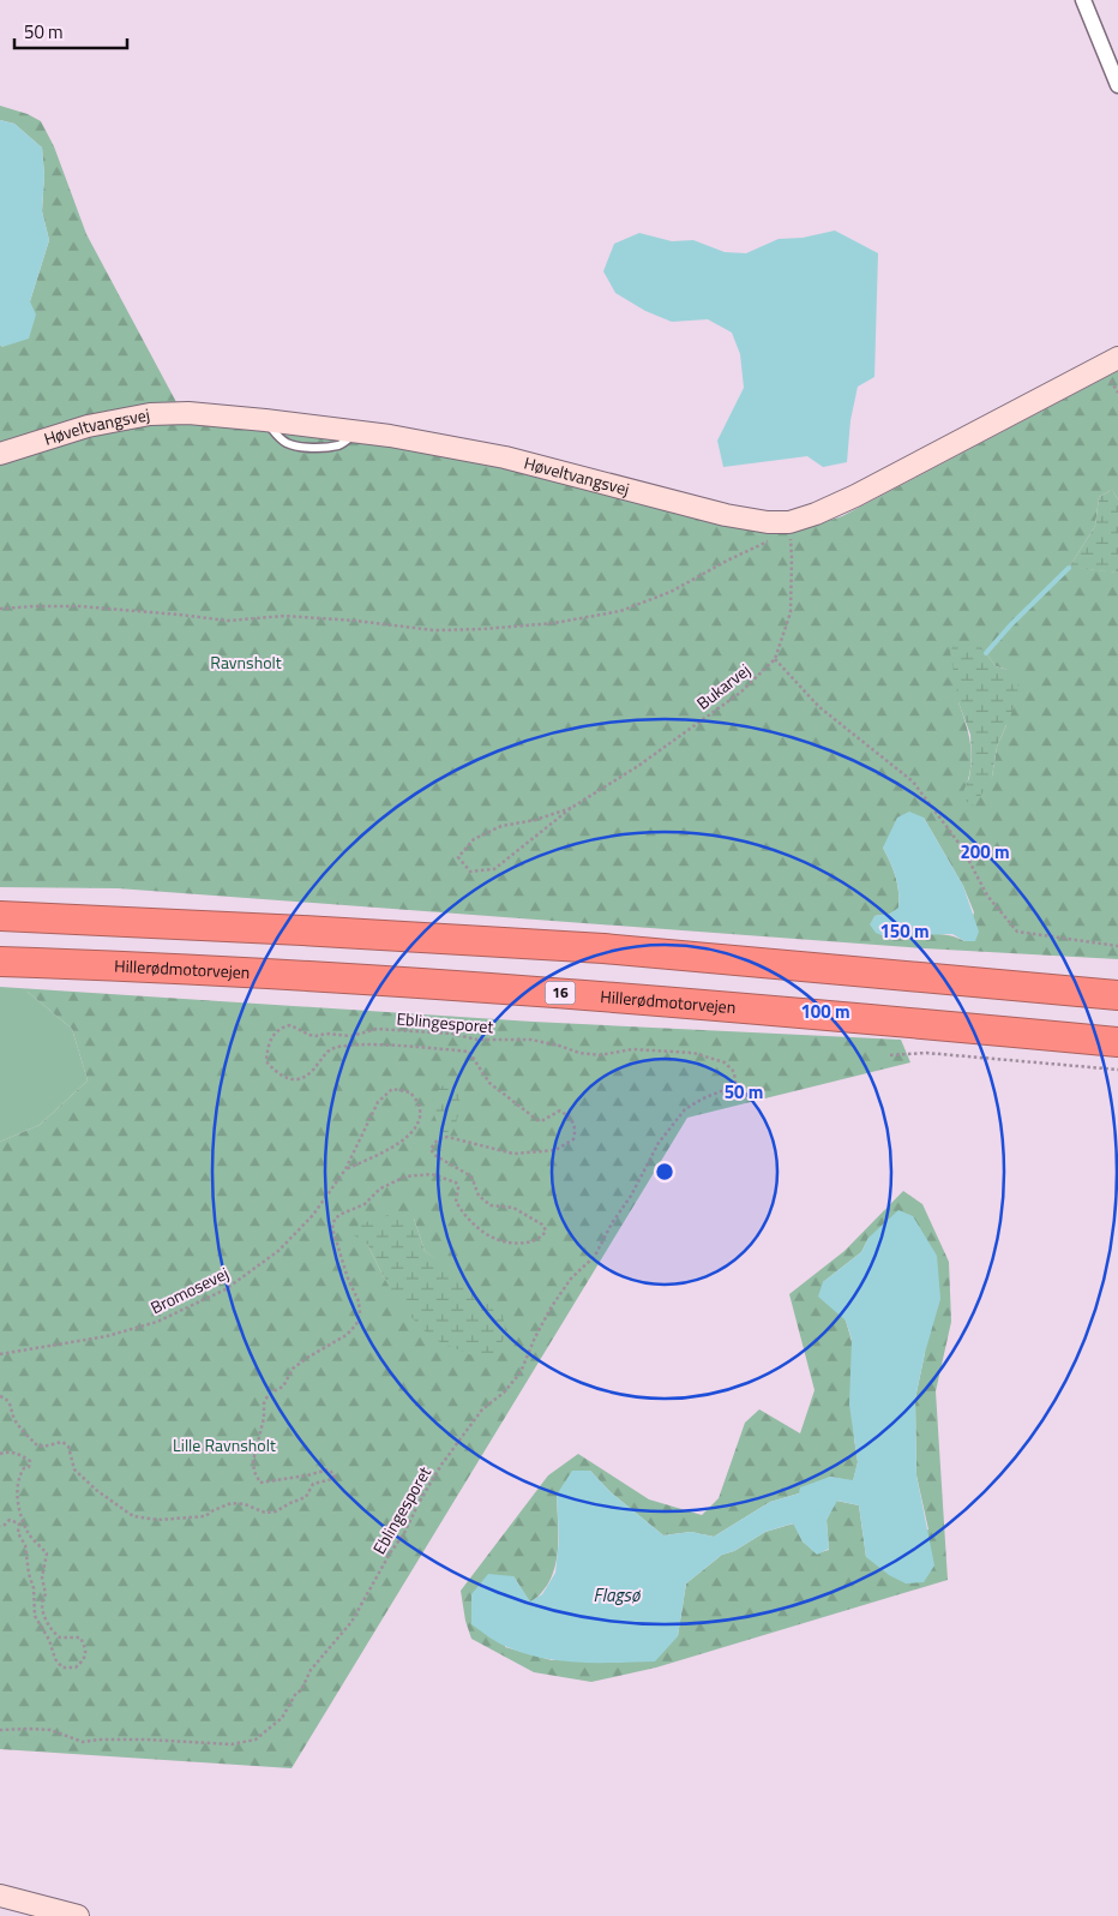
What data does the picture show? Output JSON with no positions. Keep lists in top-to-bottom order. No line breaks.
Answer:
{"streets":{"highway":["Hillerødmotorvejen","16"],"street":["Høveltvangsvej"],"path":["Bukarvej","Eblingesporet","Bromosevej"]},"crossings":[["Høveltvangsvej","Bukarvej"]],"water":["Flagsø"],"parks":["Ravnsholt","Lille Ravnsholt"],"scale_bar":"50 m","rings":["200 m","150 m","100 m","50 m"]}
